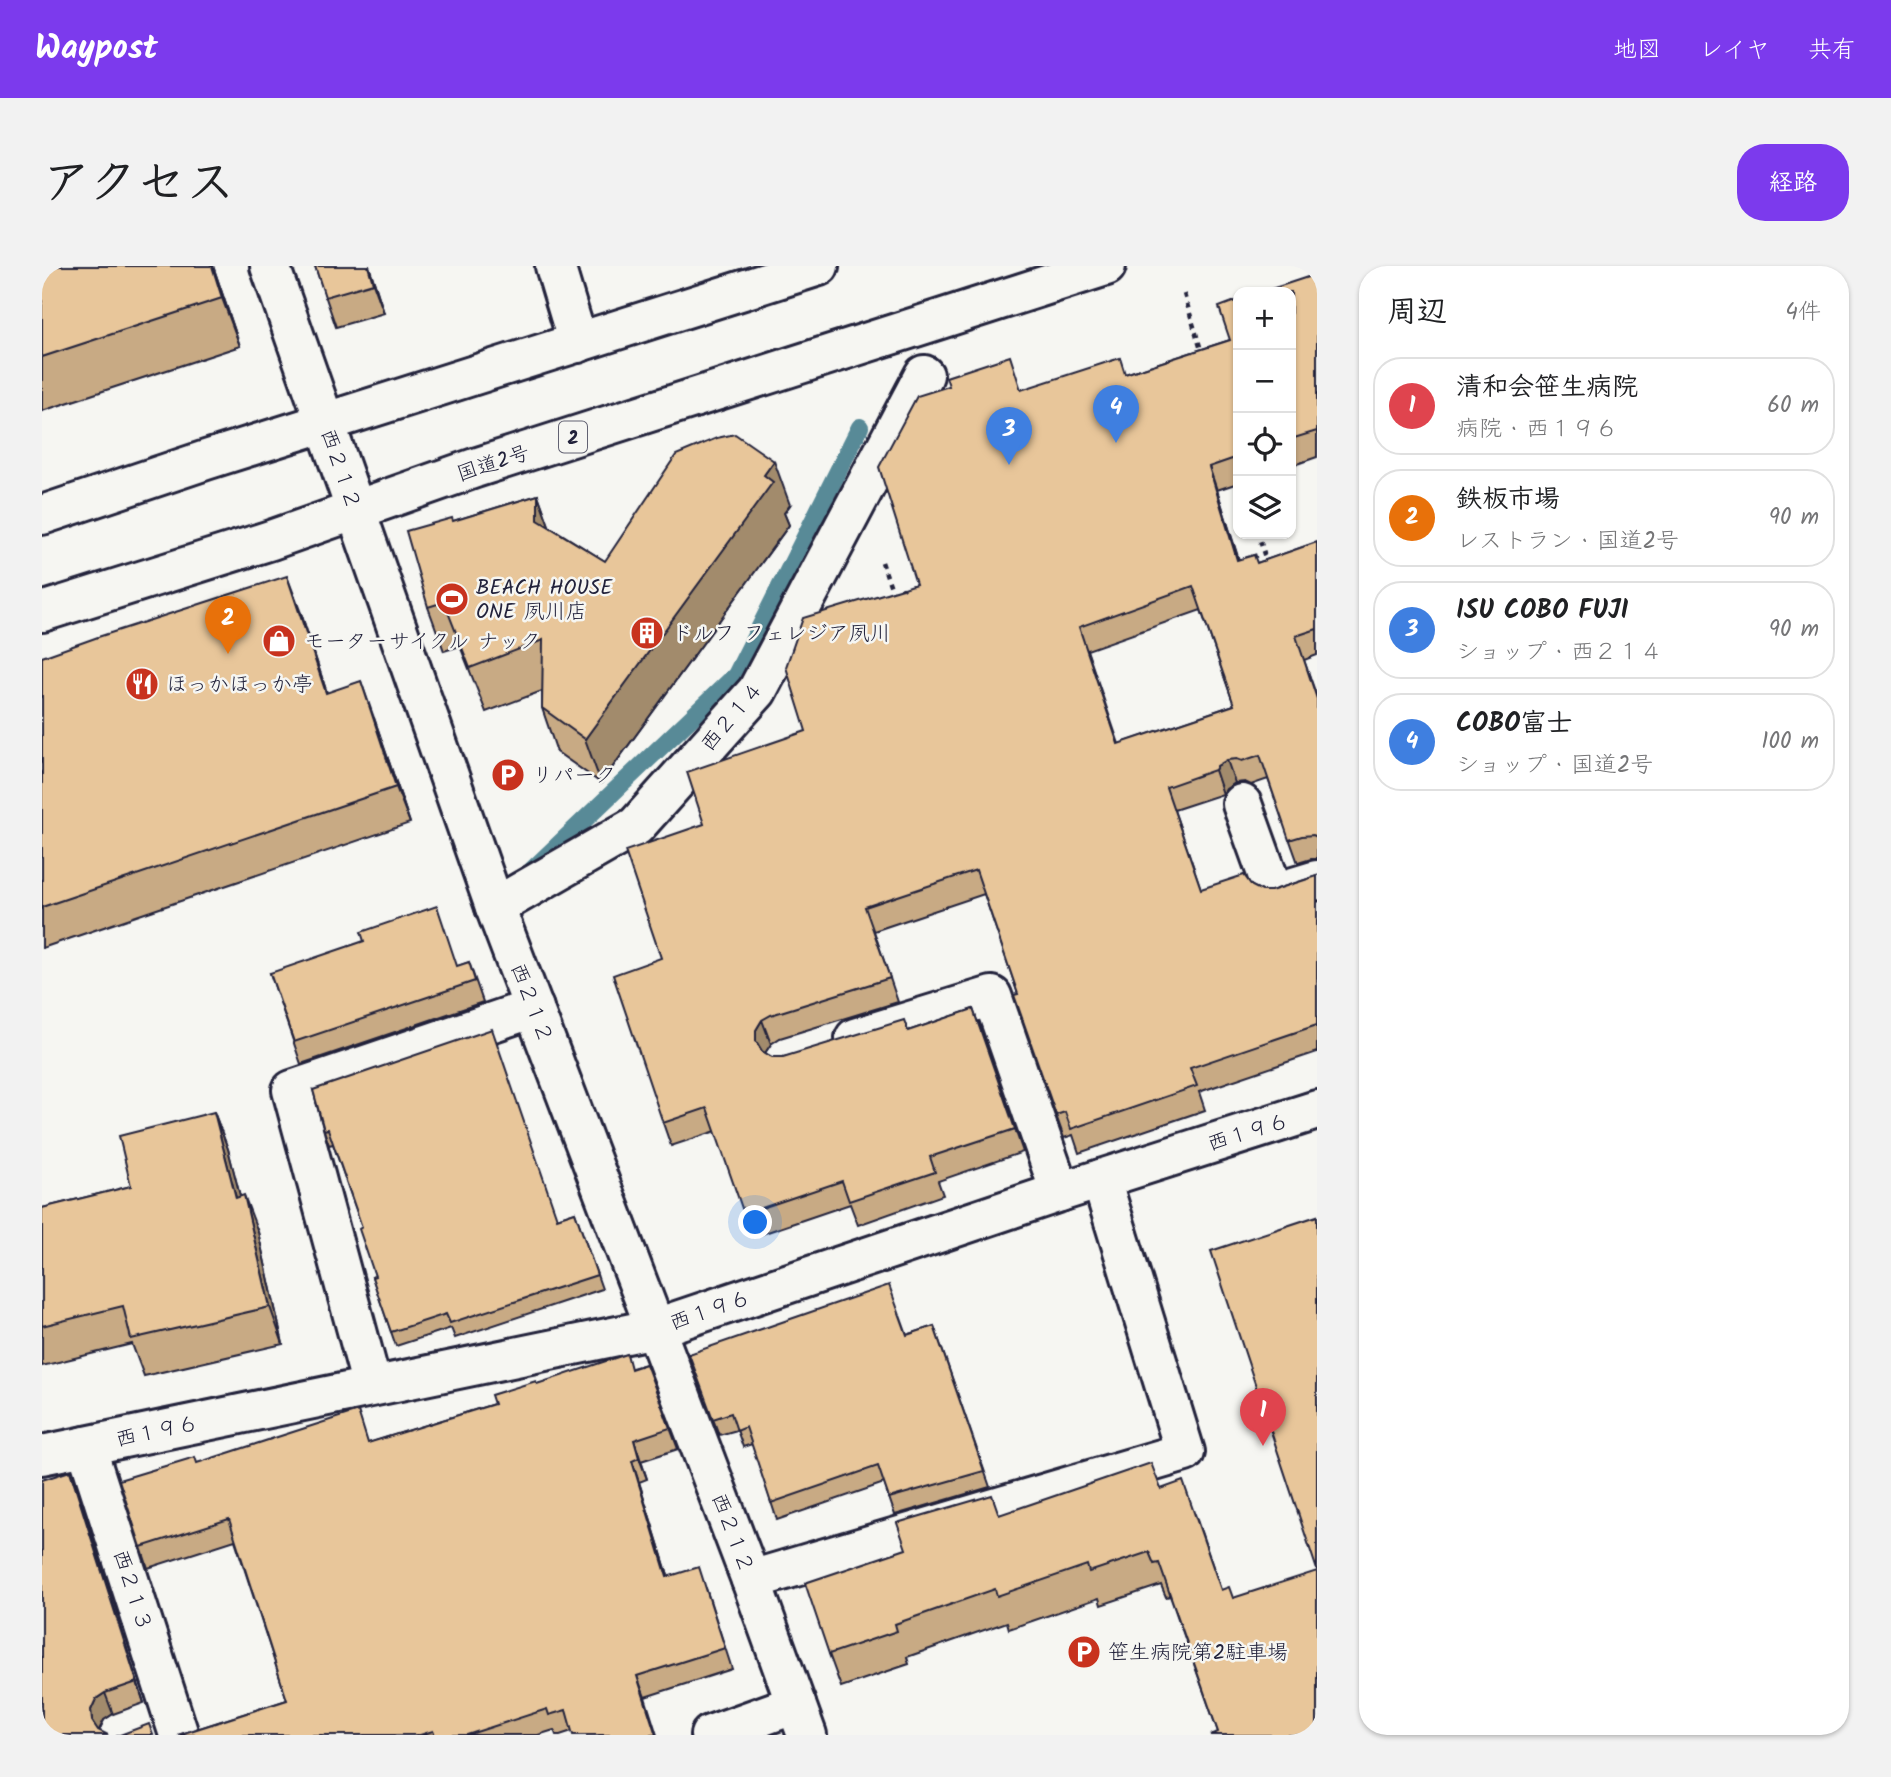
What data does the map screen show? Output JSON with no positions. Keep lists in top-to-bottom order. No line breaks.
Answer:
{"streets":{"main road":["2","国道2号","西２１２","西２１４","西１９６","西２１３"]},"crossings":[["国道2号","西２１２"],["西２１２","西２１４"],["西２１２","西１９６"],["西１９６","西２１３"]],"places":{"sports":["BEACH HOUSE ONE 夙川店"],"building":["ドルフ フェレジア夙川"],"shop":["モーターサイクル ナック"],"restaurant":["ほっかほっか亭"],"parking":["リパーク","笹生病院第2駐車場"]},"page":{"header":"Waypost","nav":["地図","レイヤ","共有"],"title":"アクセス","buttons":"経路","heading":["周辺","4件"],"map_buttons":["+","−"],"list":[{"mark":"1","name":"清和会笹生病院","note":"病院 · 西１９６","value":"60 m"},{"mark":"2","name":"鉄板市場","note":"レストラン · 国道2号","value":"90 m"},{"mark":"3","name":"ISU COBO FUJI","note":"ショップ · 西２１４","value":"90 m"},{"mark":"4","name":"COBO富士","note":"ショップ · 国道2号","value":"100 m"}],"pins":["4","3","2","1"]}}
